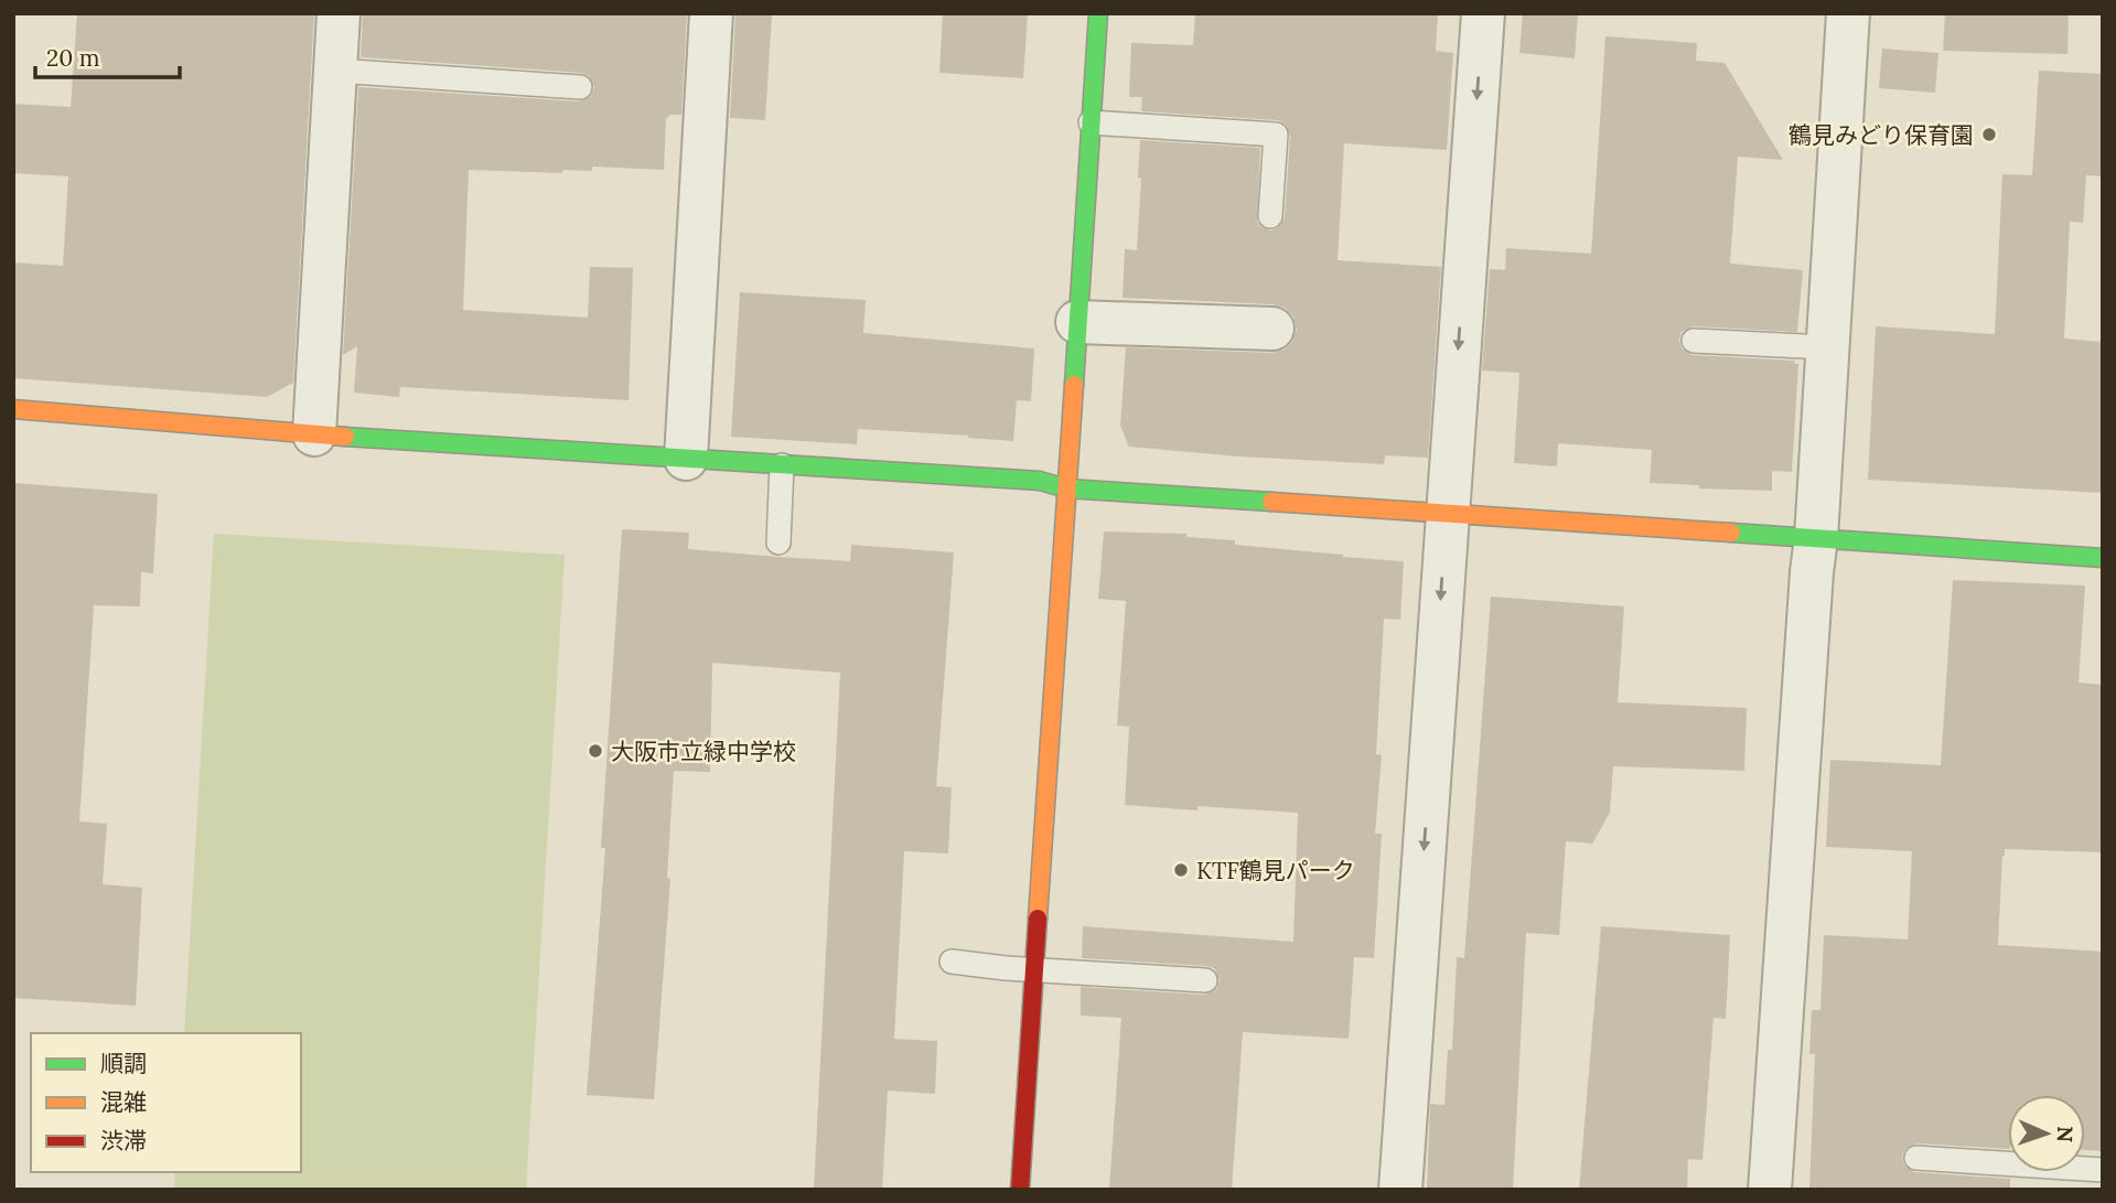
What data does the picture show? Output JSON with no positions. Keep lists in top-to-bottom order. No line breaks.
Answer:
{"places":["鶴見みどり保育園","大阪市立緑中学校","KTF鶴見パーク"],"legend":["順調","混雑","渋滞"],"scale_bar":"20 m","north":"right"}
